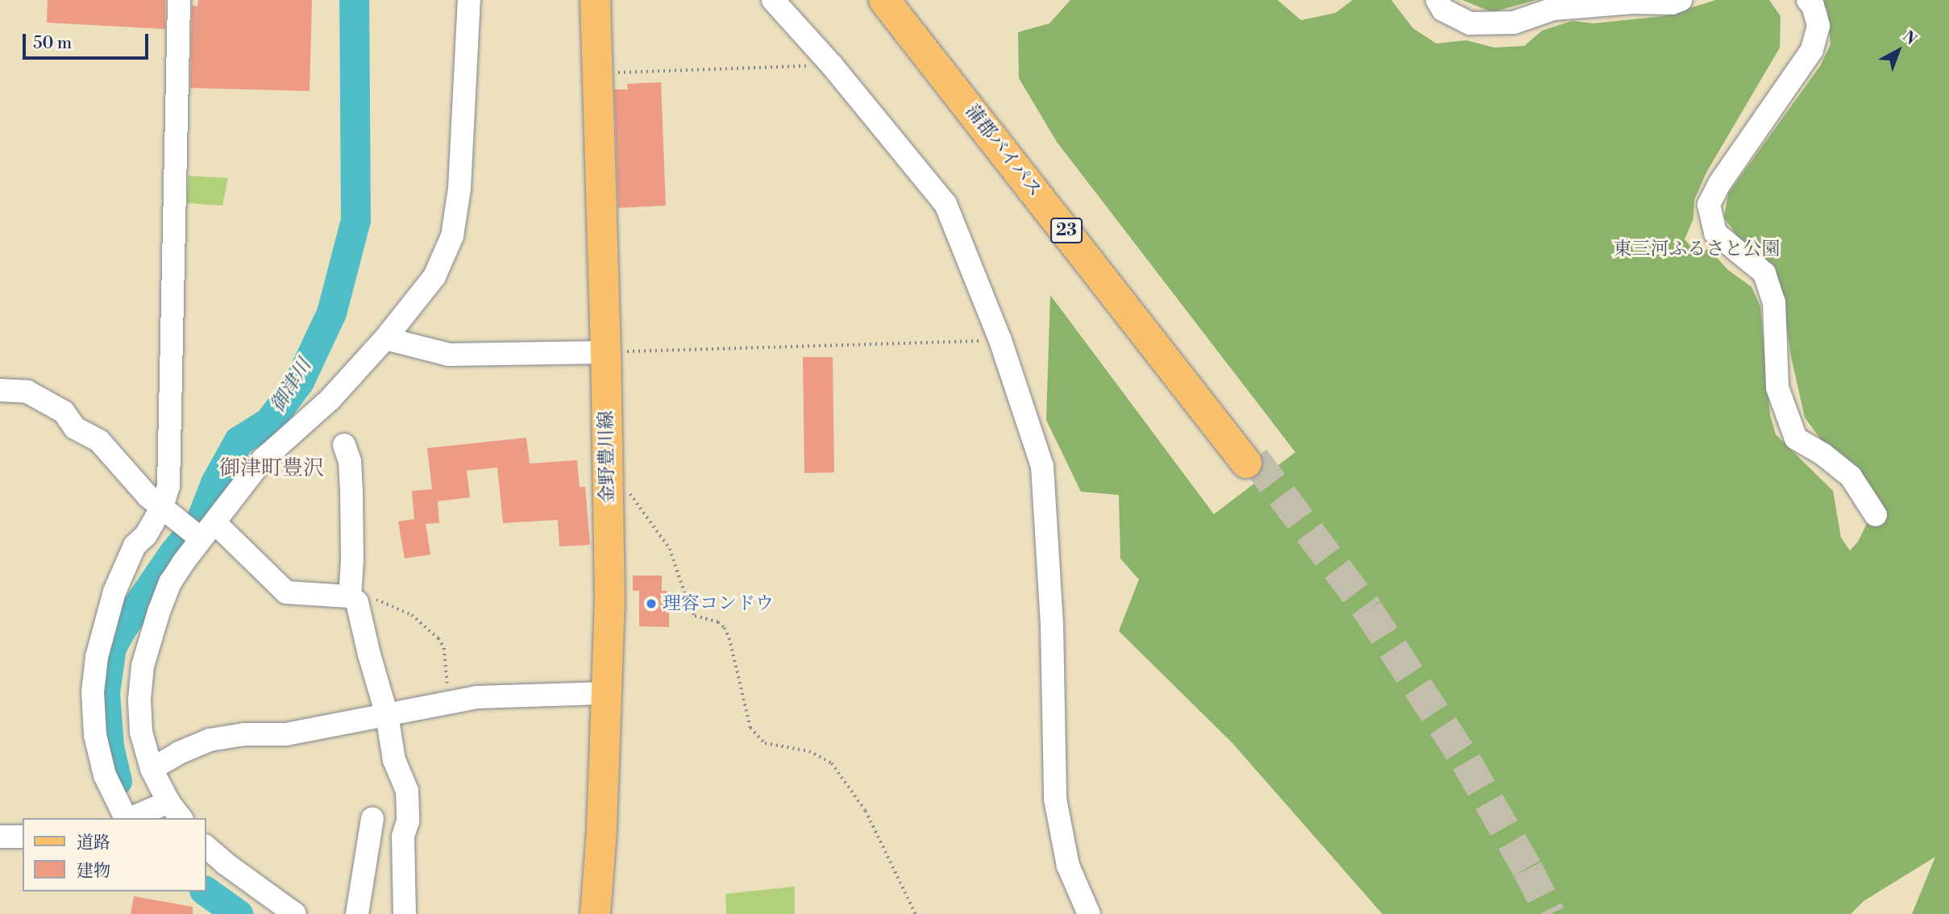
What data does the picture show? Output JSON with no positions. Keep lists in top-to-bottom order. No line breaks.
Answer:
{"streets":{"highway":["蒲郡バイパス","23"],"main road":["金野豊川線"]},"districts":["御津町豊沢"],"water":["御津川"],"parks":["東三河ふるさと公園"],"places":["理容コンドウ"],"legend":["道路","建物"],"scale_bar":"50 m","north":"top right"}
